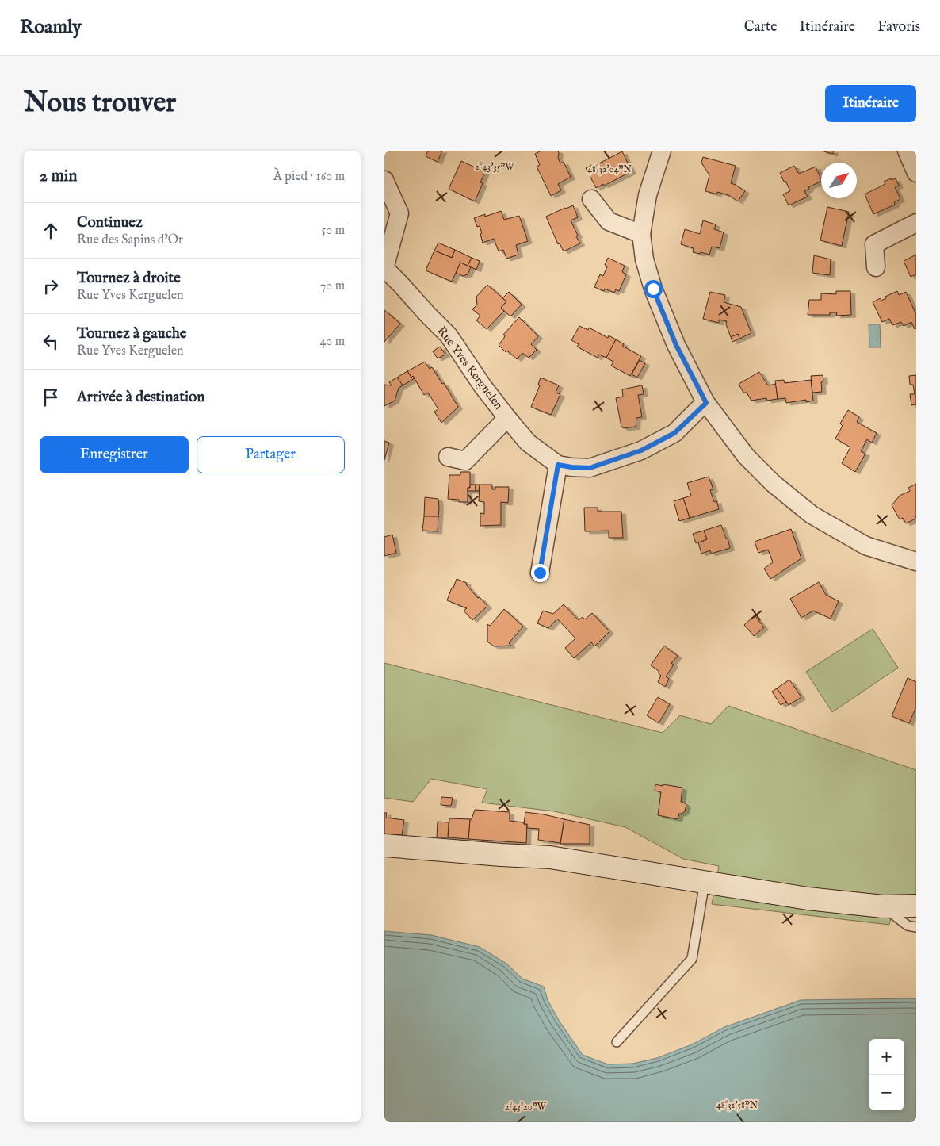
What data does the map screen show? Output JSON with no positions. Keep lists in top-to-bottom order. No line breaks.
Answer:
{"streets":{"street":["Rue Yves Kerguelen"]},"north":"top right","page":{"header":"Roamly","nav":["Carte","Itinéraire","Favoris"],"buttons":["Itinéraire",["Enregistrer","Partager"]],"title":"Nous trouver","heading":["2 min","À pied · 160 m"],"list":[["Continuez","Rue des Sapins d'Or","50 m"],["Tournez à droite","Rue Yves Kerguelen","70 m"],["Tournez à gauche","Rue Yves Kerguelen","40 m"],"Arrivée à destination"],"map_buttons":["+","−"]},"coordinates":["2°43'35\"W","48°32'04\"N","48°31'58\"N","2°43'20\"W"]}
